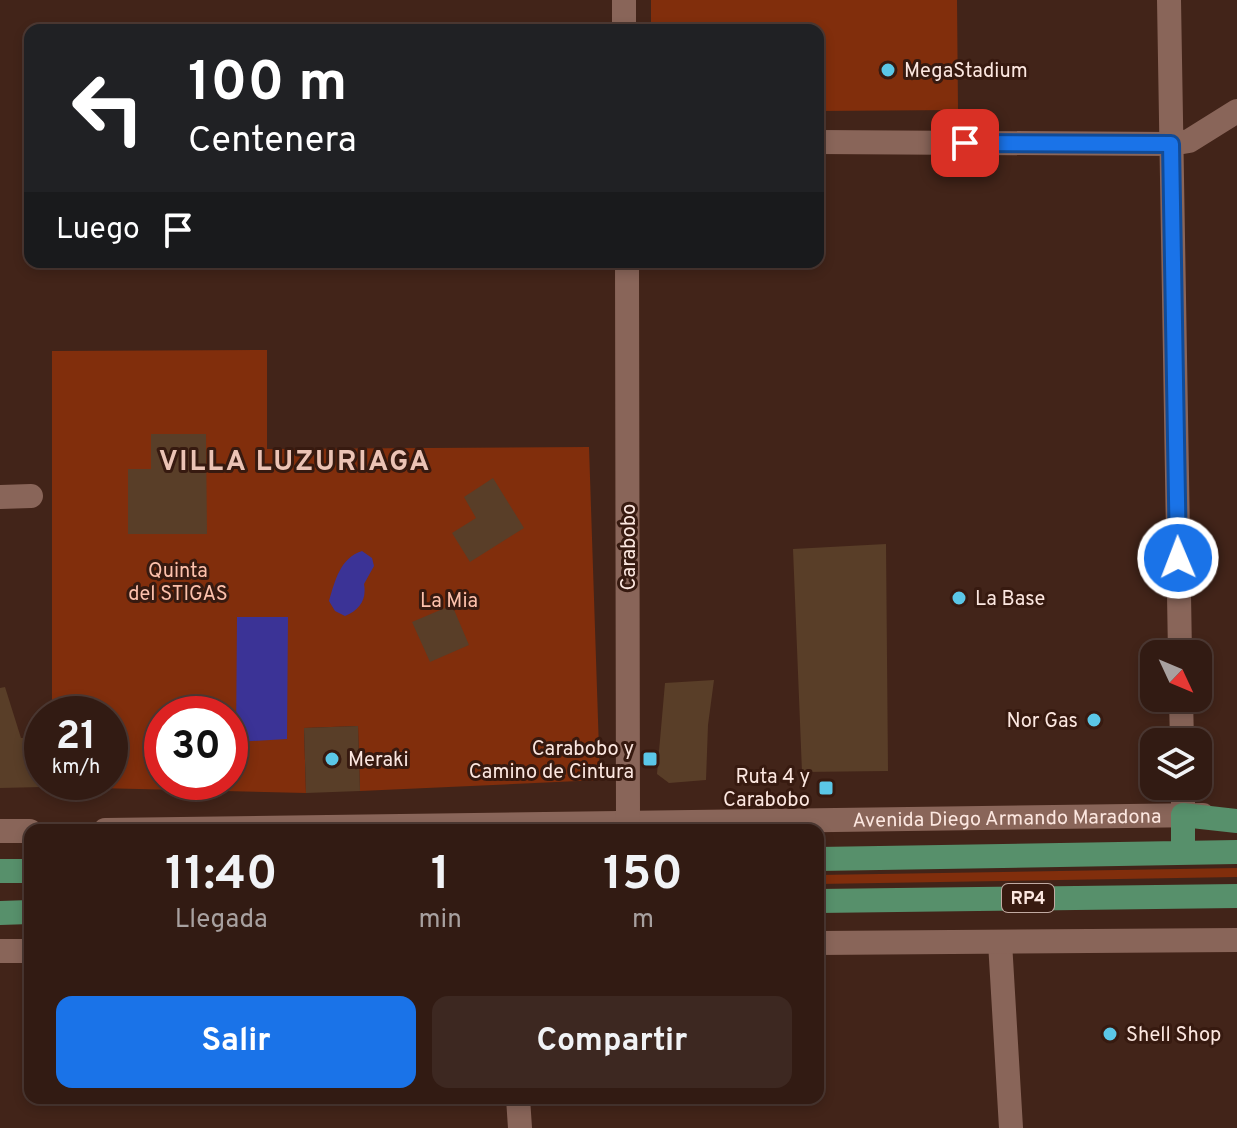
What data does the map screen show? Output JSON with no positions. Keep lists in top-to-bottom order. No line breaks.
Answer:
{"streets":{"main road":["Avenida Diego Armando Maradona","RP4"],"street":["Carabobo"]},"districts":["VILLA LUZURIAGA"],"parks":["Quinta del STIGAS","La Mia"],"places":{"other":["MegaStadium","La Base","Nor Gas","Meraki","Shell Shop"],"transit":["Carabobo y Camino de Cintura","Ruta 4 y Carabobo"]},"north":"bottom right","page":{"turn":["100 m","Centenera"],"then":"Luego","speed":"21 km/h","limit":"30","eta":["11:40","Llegada","1","min","150","m"],"buttons":["Salir","Compartir"]}}
